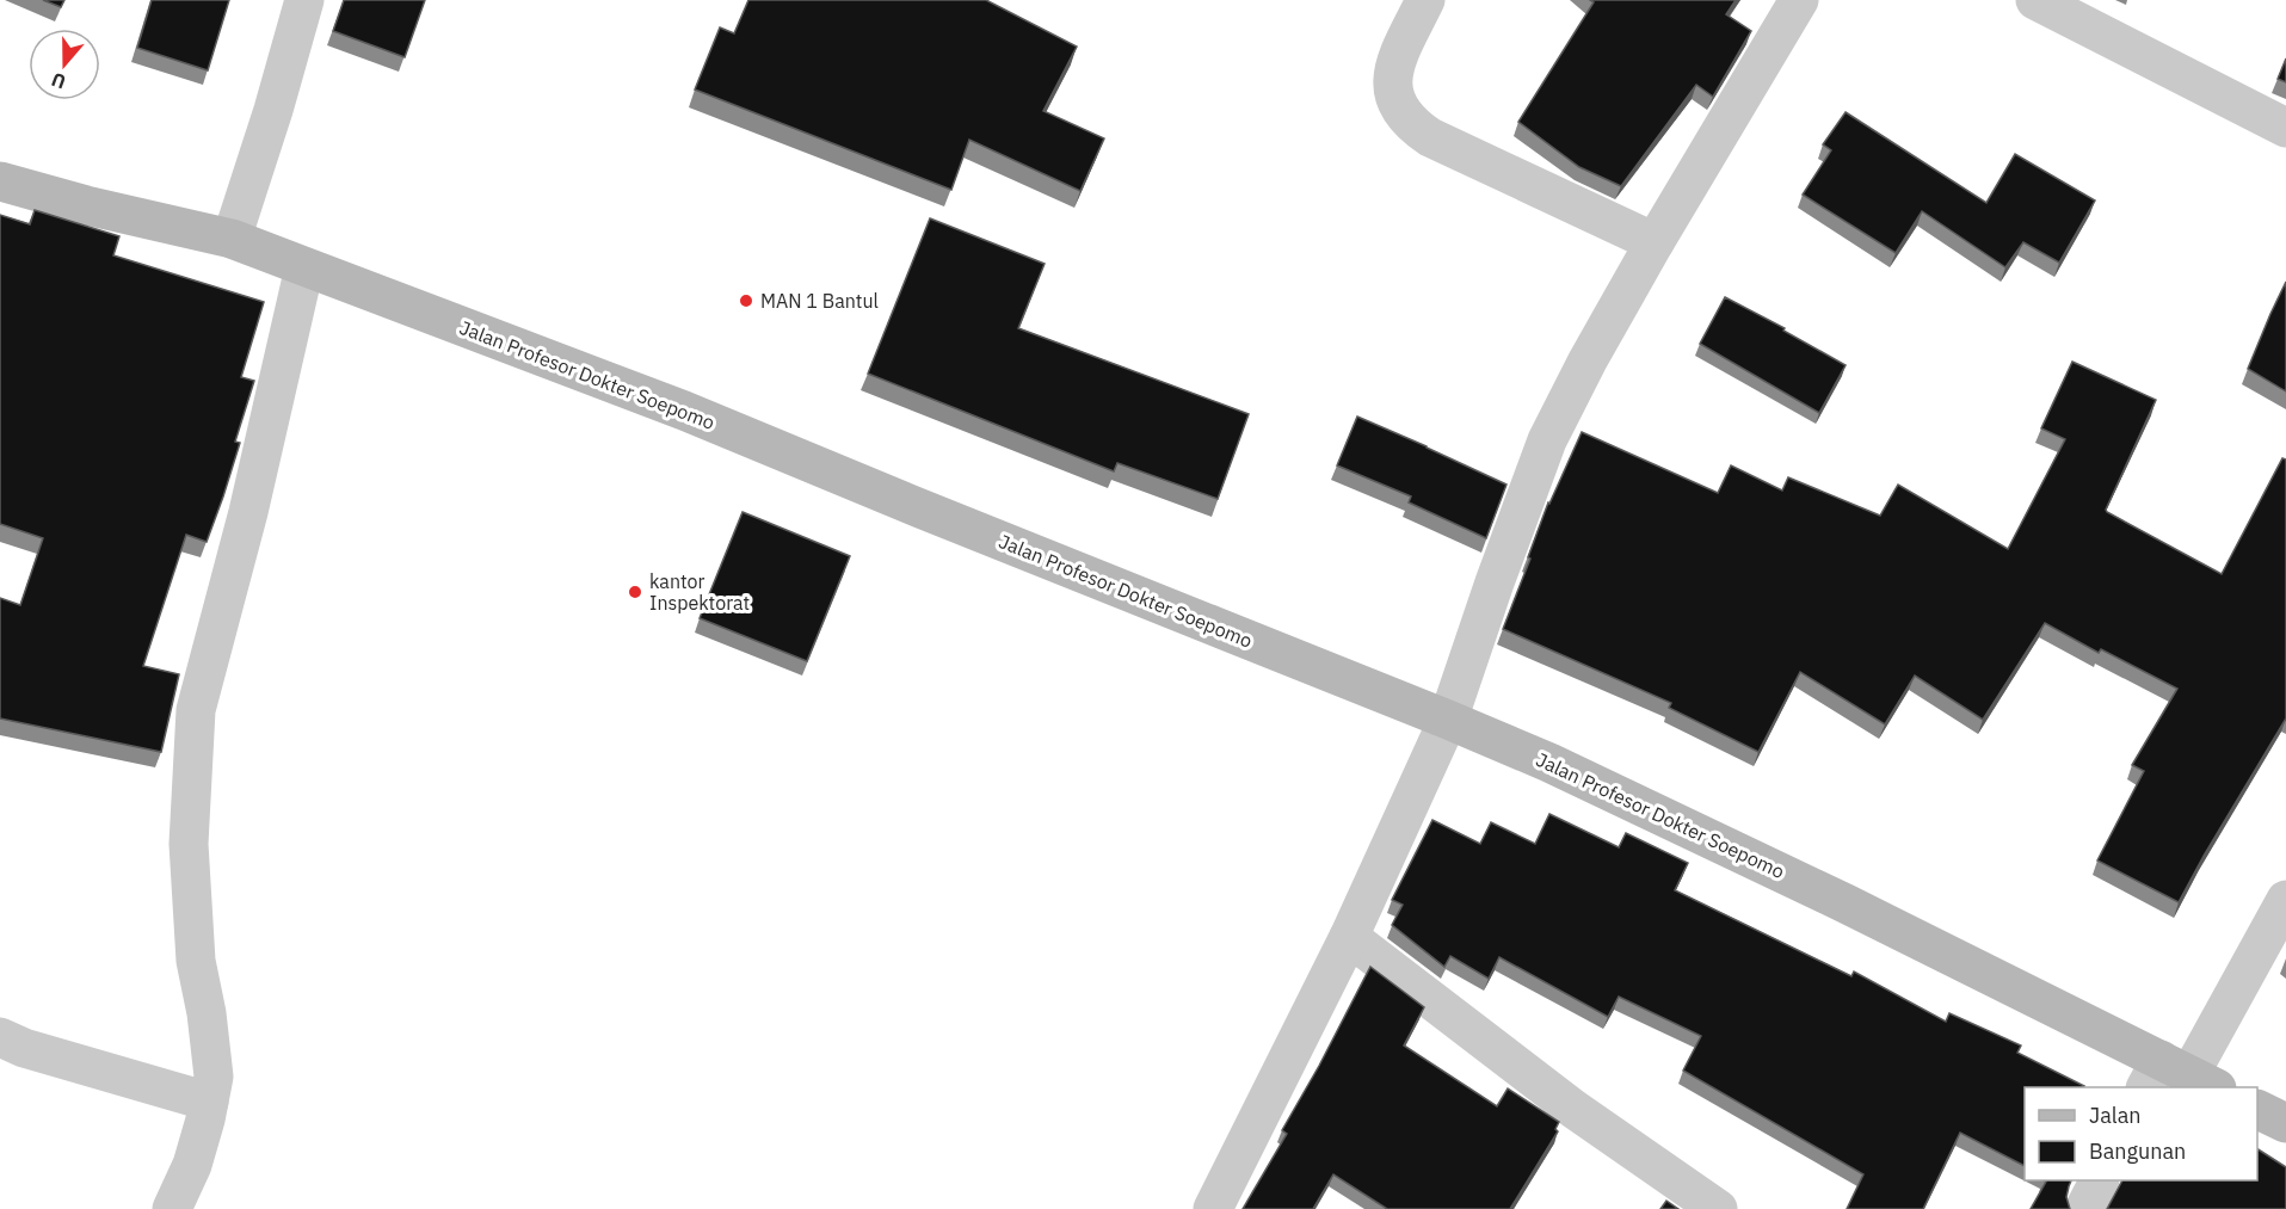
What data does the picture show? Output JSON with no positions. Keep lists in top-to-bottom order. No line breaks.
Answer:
{"streets":{"main road":["Jalan Profesor Dokter Soepomo"]},"places":["MAN 1 Bantul","kantor Inspektorat"],"legend":["Jalan","Bangunan"],"north":"bottom"}
